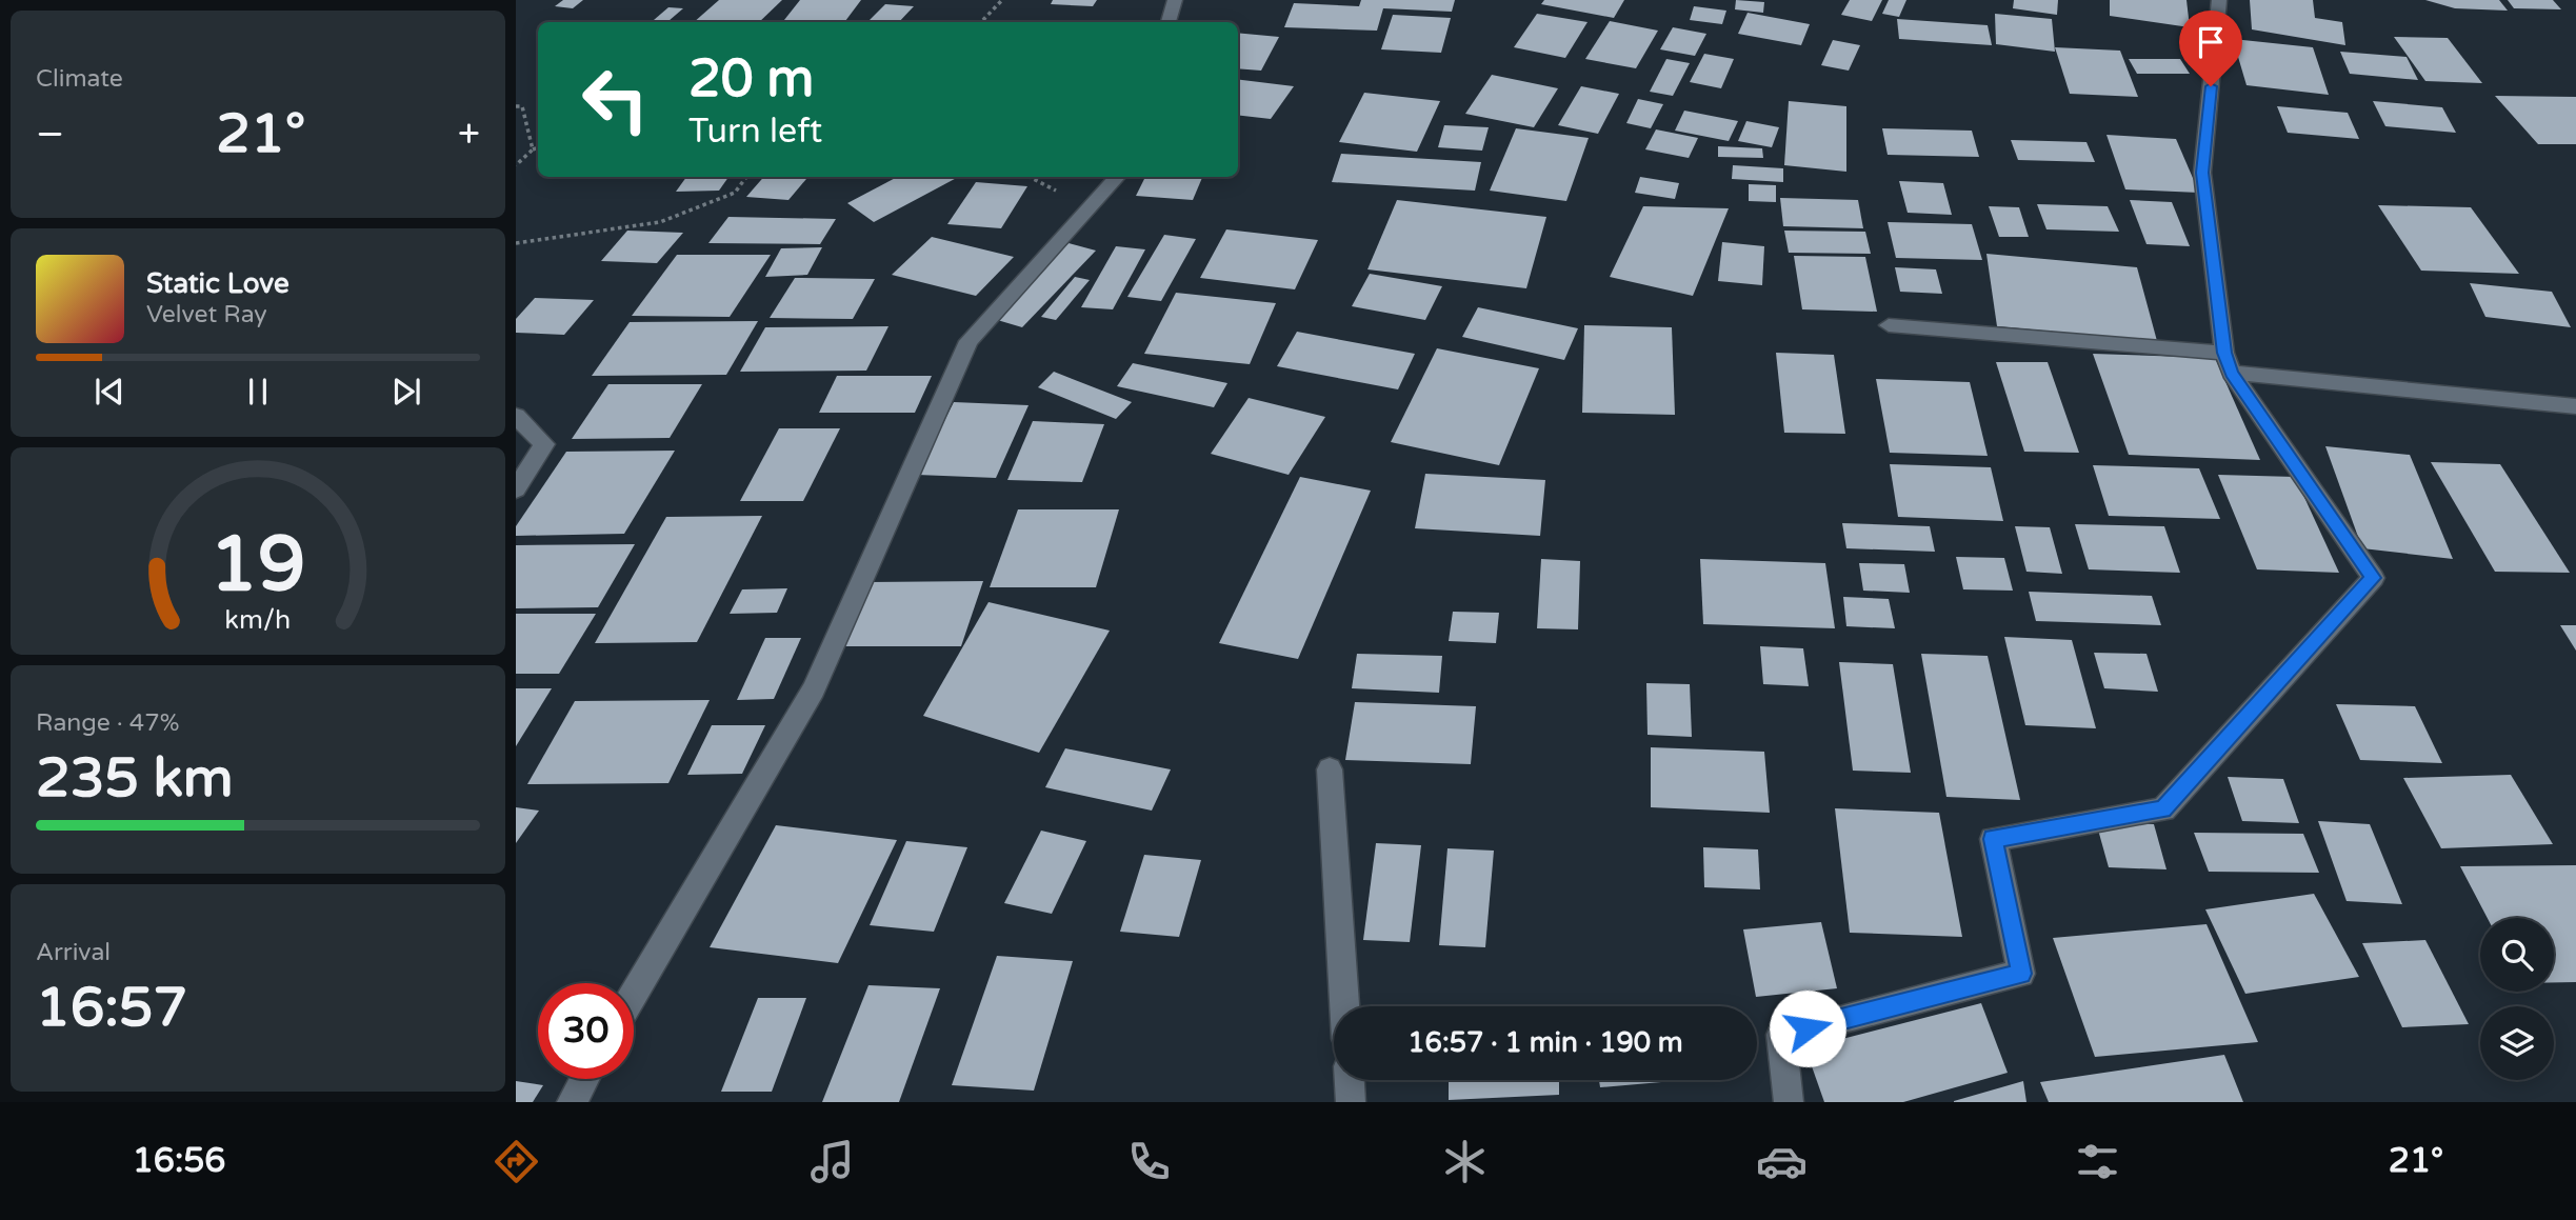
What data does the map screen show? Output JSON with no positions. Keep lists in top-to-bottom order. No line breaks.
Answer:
{"page":{"tile":["Climate",["Range · 47%","235 km"],["Arrival","16:57"]],"turn":["20 m","Turn left"],"heat":["−","21°","+"],"song":["Static Love","Velvet Ray"],"limit":"30","trip":"16:57 · 1 min · 190 m","tabs":["16:56","21°"],"gauge":["19","km/h"]}}
